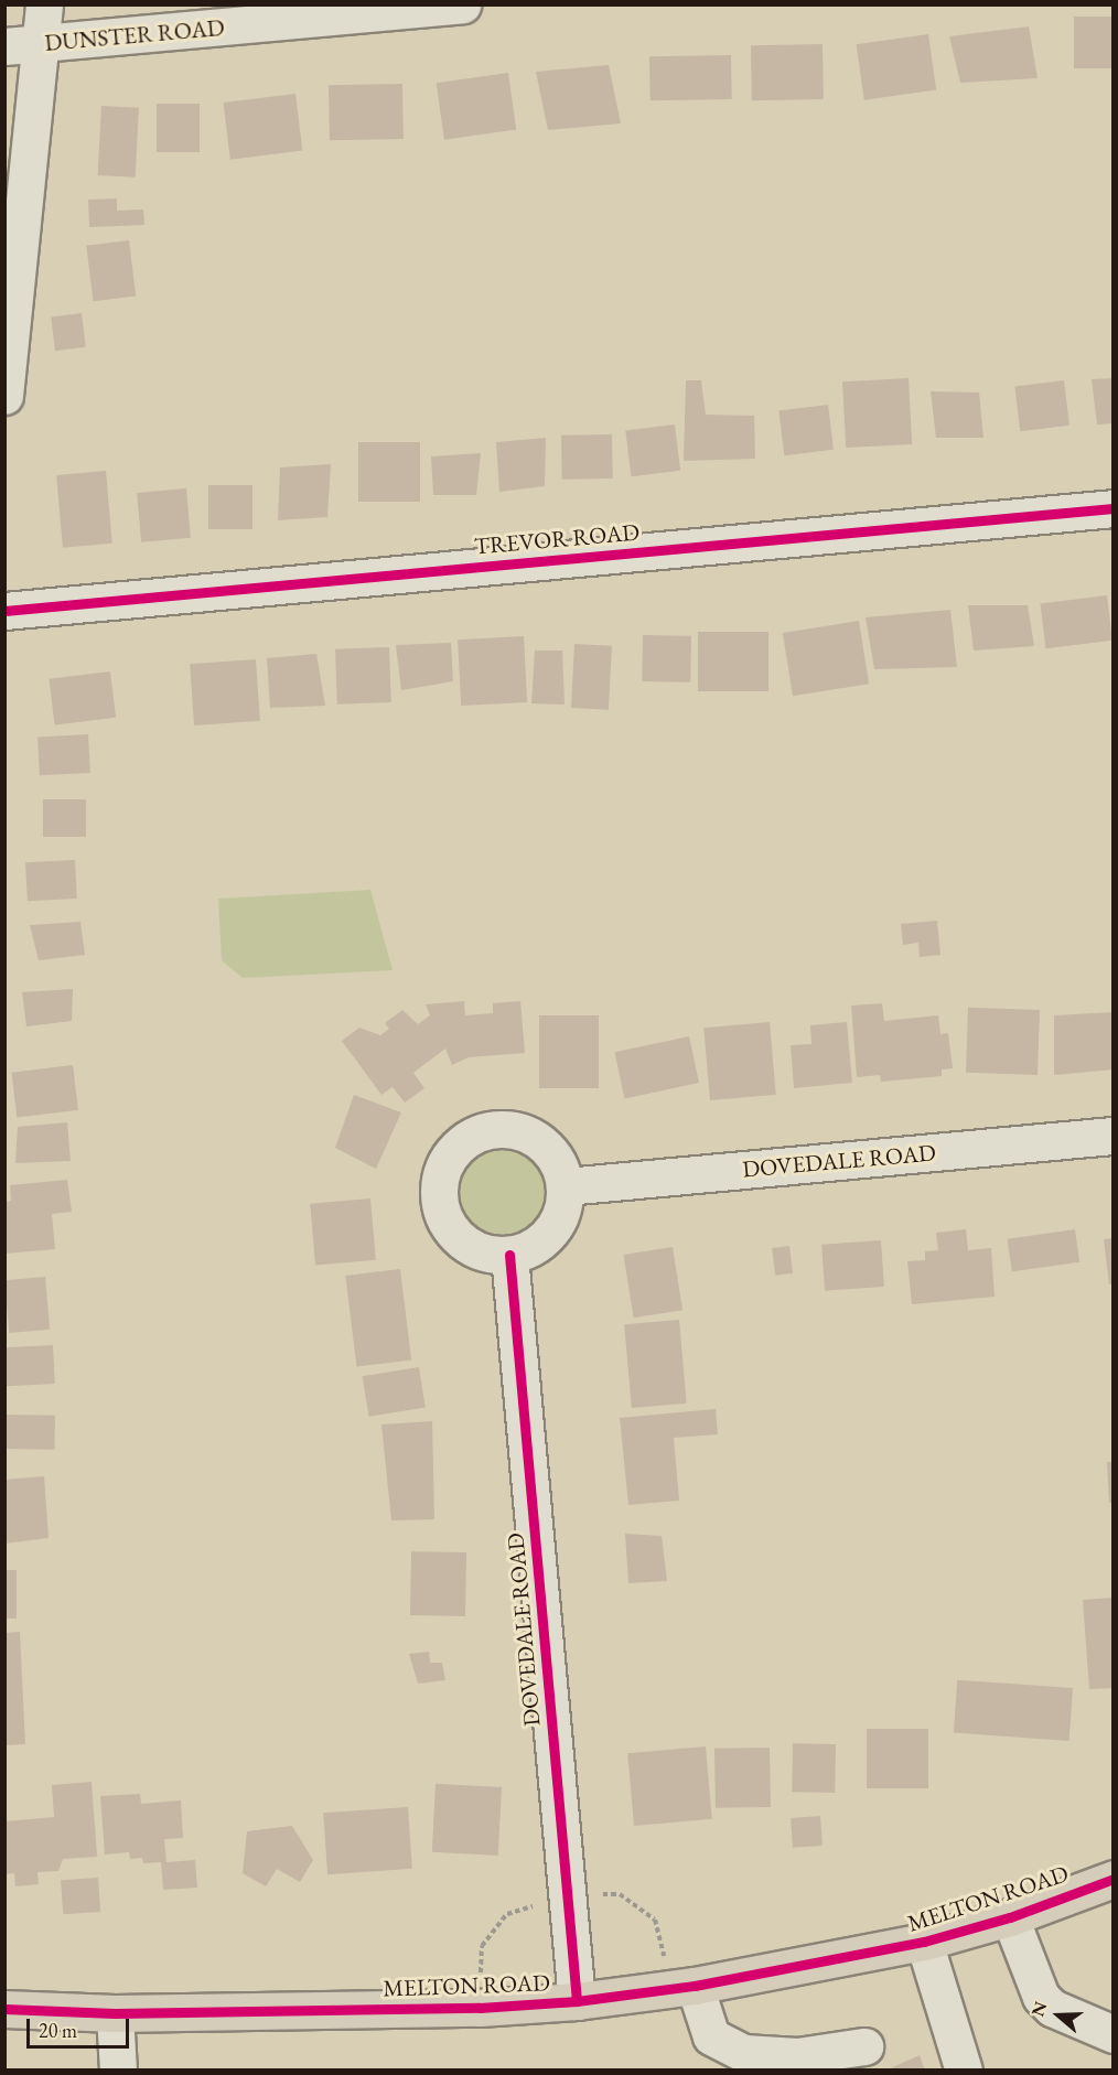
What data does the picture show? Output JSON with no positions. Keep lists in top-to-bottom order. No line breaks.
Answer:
{"streets":{"main road":["MELTON ROAD"],"street":["DUNSTER ROAD","TREVOR ROAD","DOVEDALE ROAD"]},"crossings":[["DOVEDALE ROAD","MELTON ROAD"]],"scale_bar":"20 m","north":"left"}
